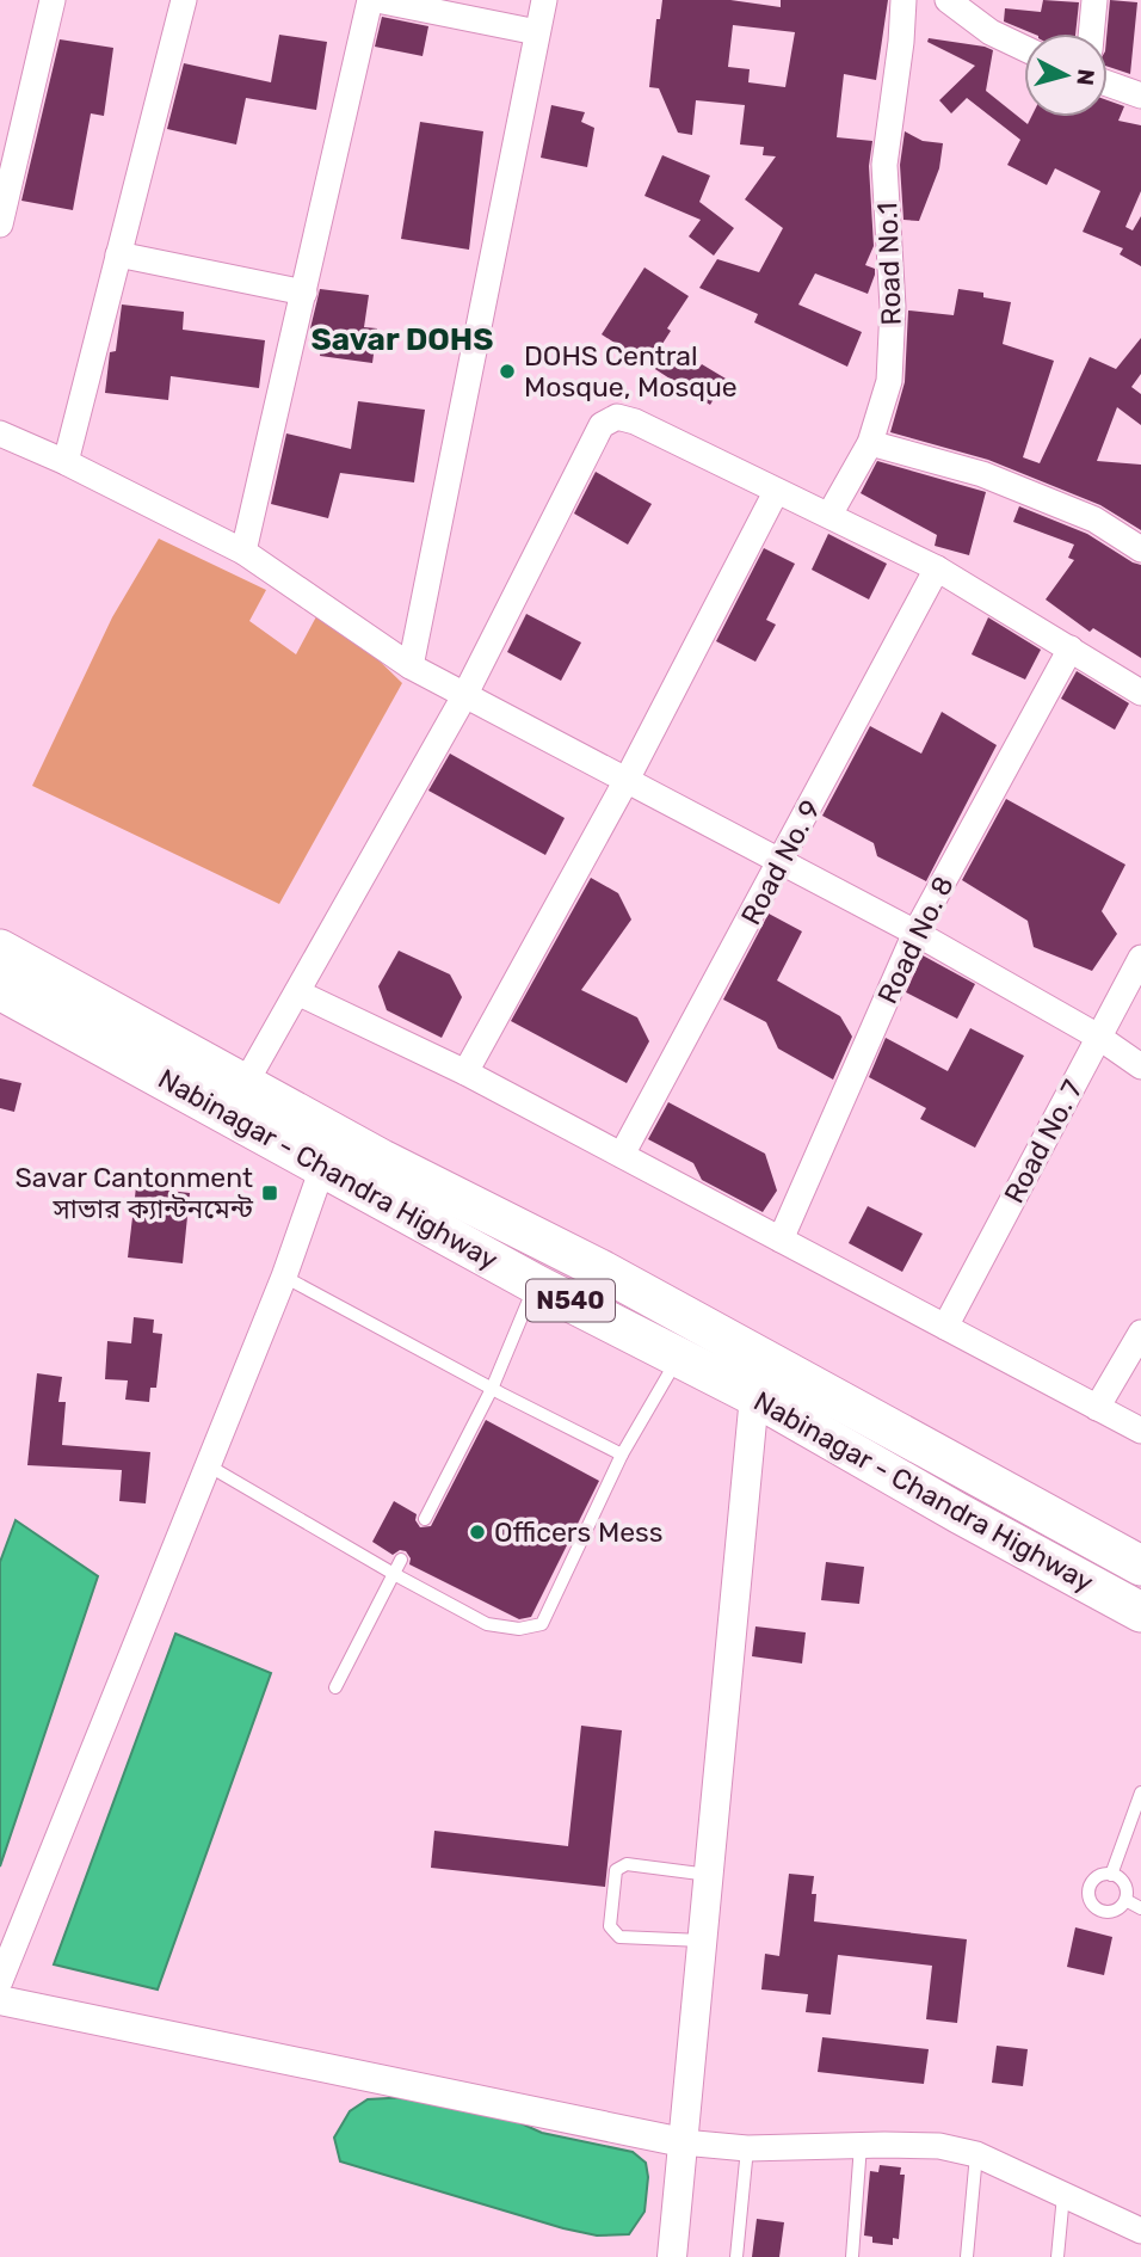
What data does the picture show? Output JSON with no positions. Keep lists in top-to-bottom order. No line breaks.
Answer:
{"streets":{"highway":["Nabinagar - Chandra Highway","N540"],"street":["Road No.1","Road No. 9","Road No. 8","Road No. 7"]},"districts":["Savar DOHS"],"places":{"other":["DOHS Central Mosque, Mosque","Officers Mess"],"transit":["Savar Cantonment সাভার ক্যান্টনমেন্ট"]},"north":"right"}
